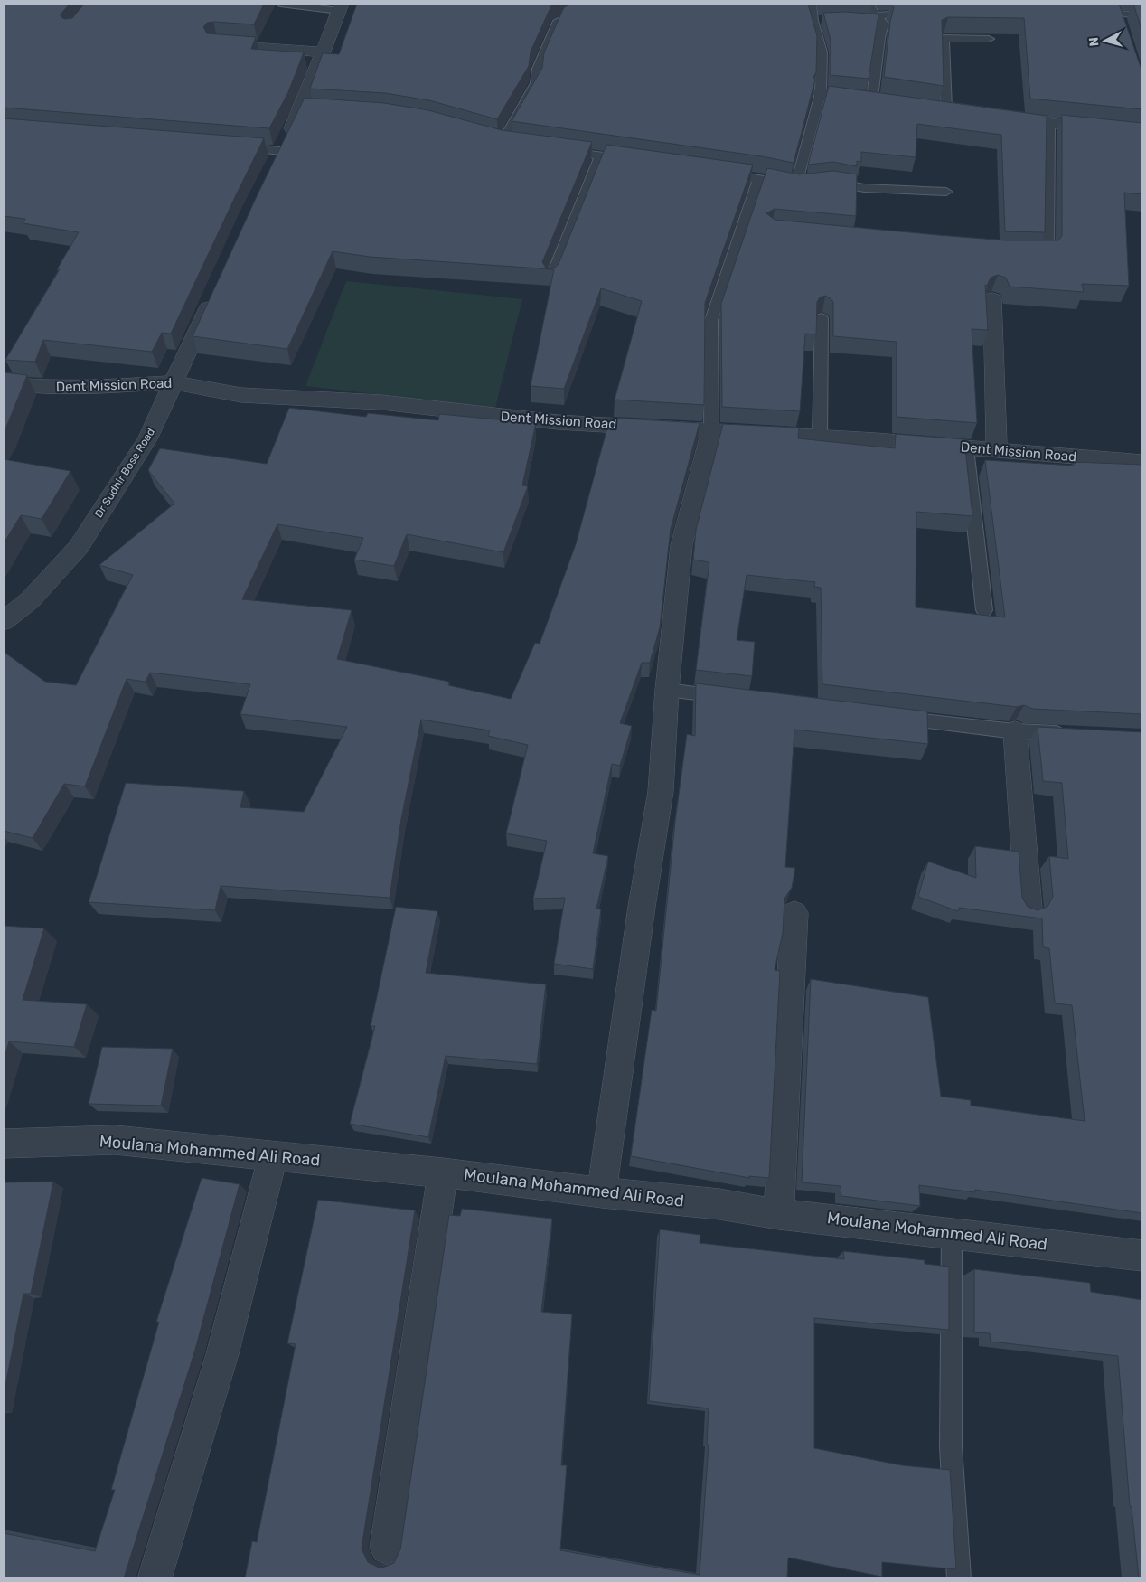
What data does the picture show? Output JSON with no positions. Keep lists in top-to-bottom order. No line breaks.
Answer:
{"streets":{"street":["Dent Mission Road","Dr Sudhir Bose Road","Moulana Mohammed Ali Road"]},"crossings":[["Dent Mission Road","Dr Sudhir Bose Road"]],"north":"left"}
